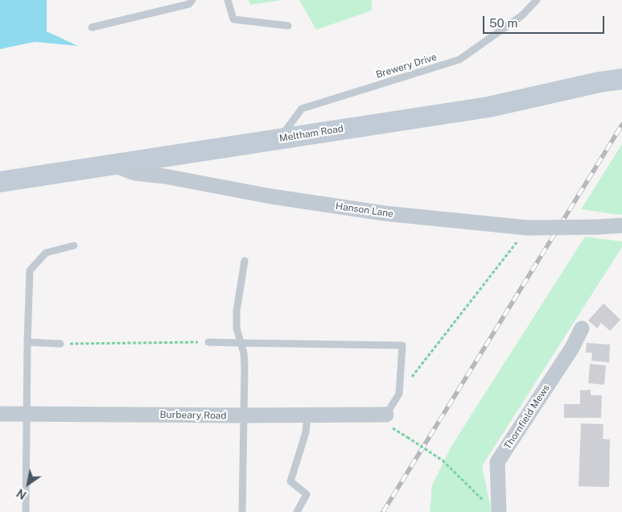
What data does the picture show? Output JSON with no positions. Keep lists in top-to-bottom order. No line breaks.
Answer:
{"streets":{"main road":["Meltham Road"],"street":["Hanson Lane","Burbeary Road","Thornfield Mews"],"lane":["Brewery Drive"]},"crossings":[["Brewery Drive","Meltham Road"],["Meltham Road","Hanson Lane"]],"scale_bar":"50 m","north":"bottom left"}
